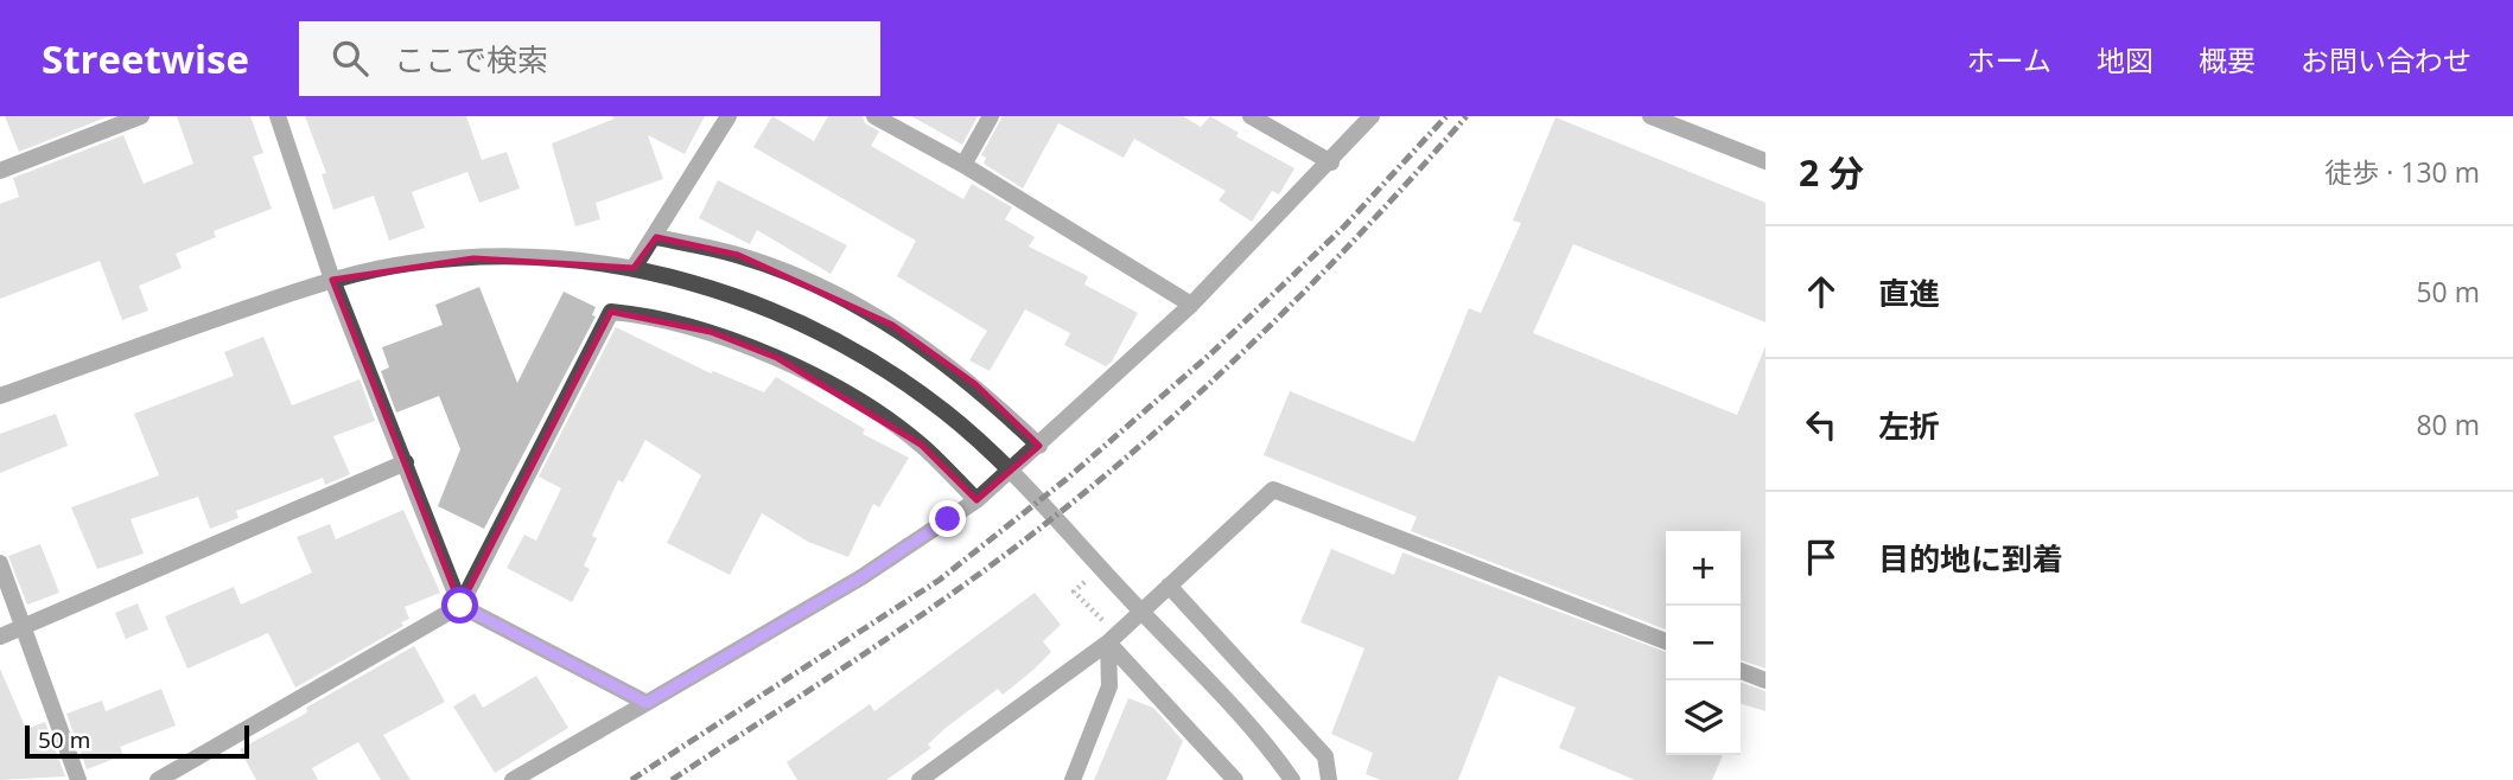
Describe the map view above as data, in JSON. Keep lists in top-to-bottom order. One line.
{"scale_bar":"50 m","page":{"header":"Streetwise","search":"ここで検索","nav":["ホーム","地図","概要","お問い合わせ"],"heading":["2 分","徒歩 · 130 m"],"list":[["直進","50 m"],["左折","80 m"],"目的地に到着"],"map_buttons":["+","−"],"scale":"50 m"}}
